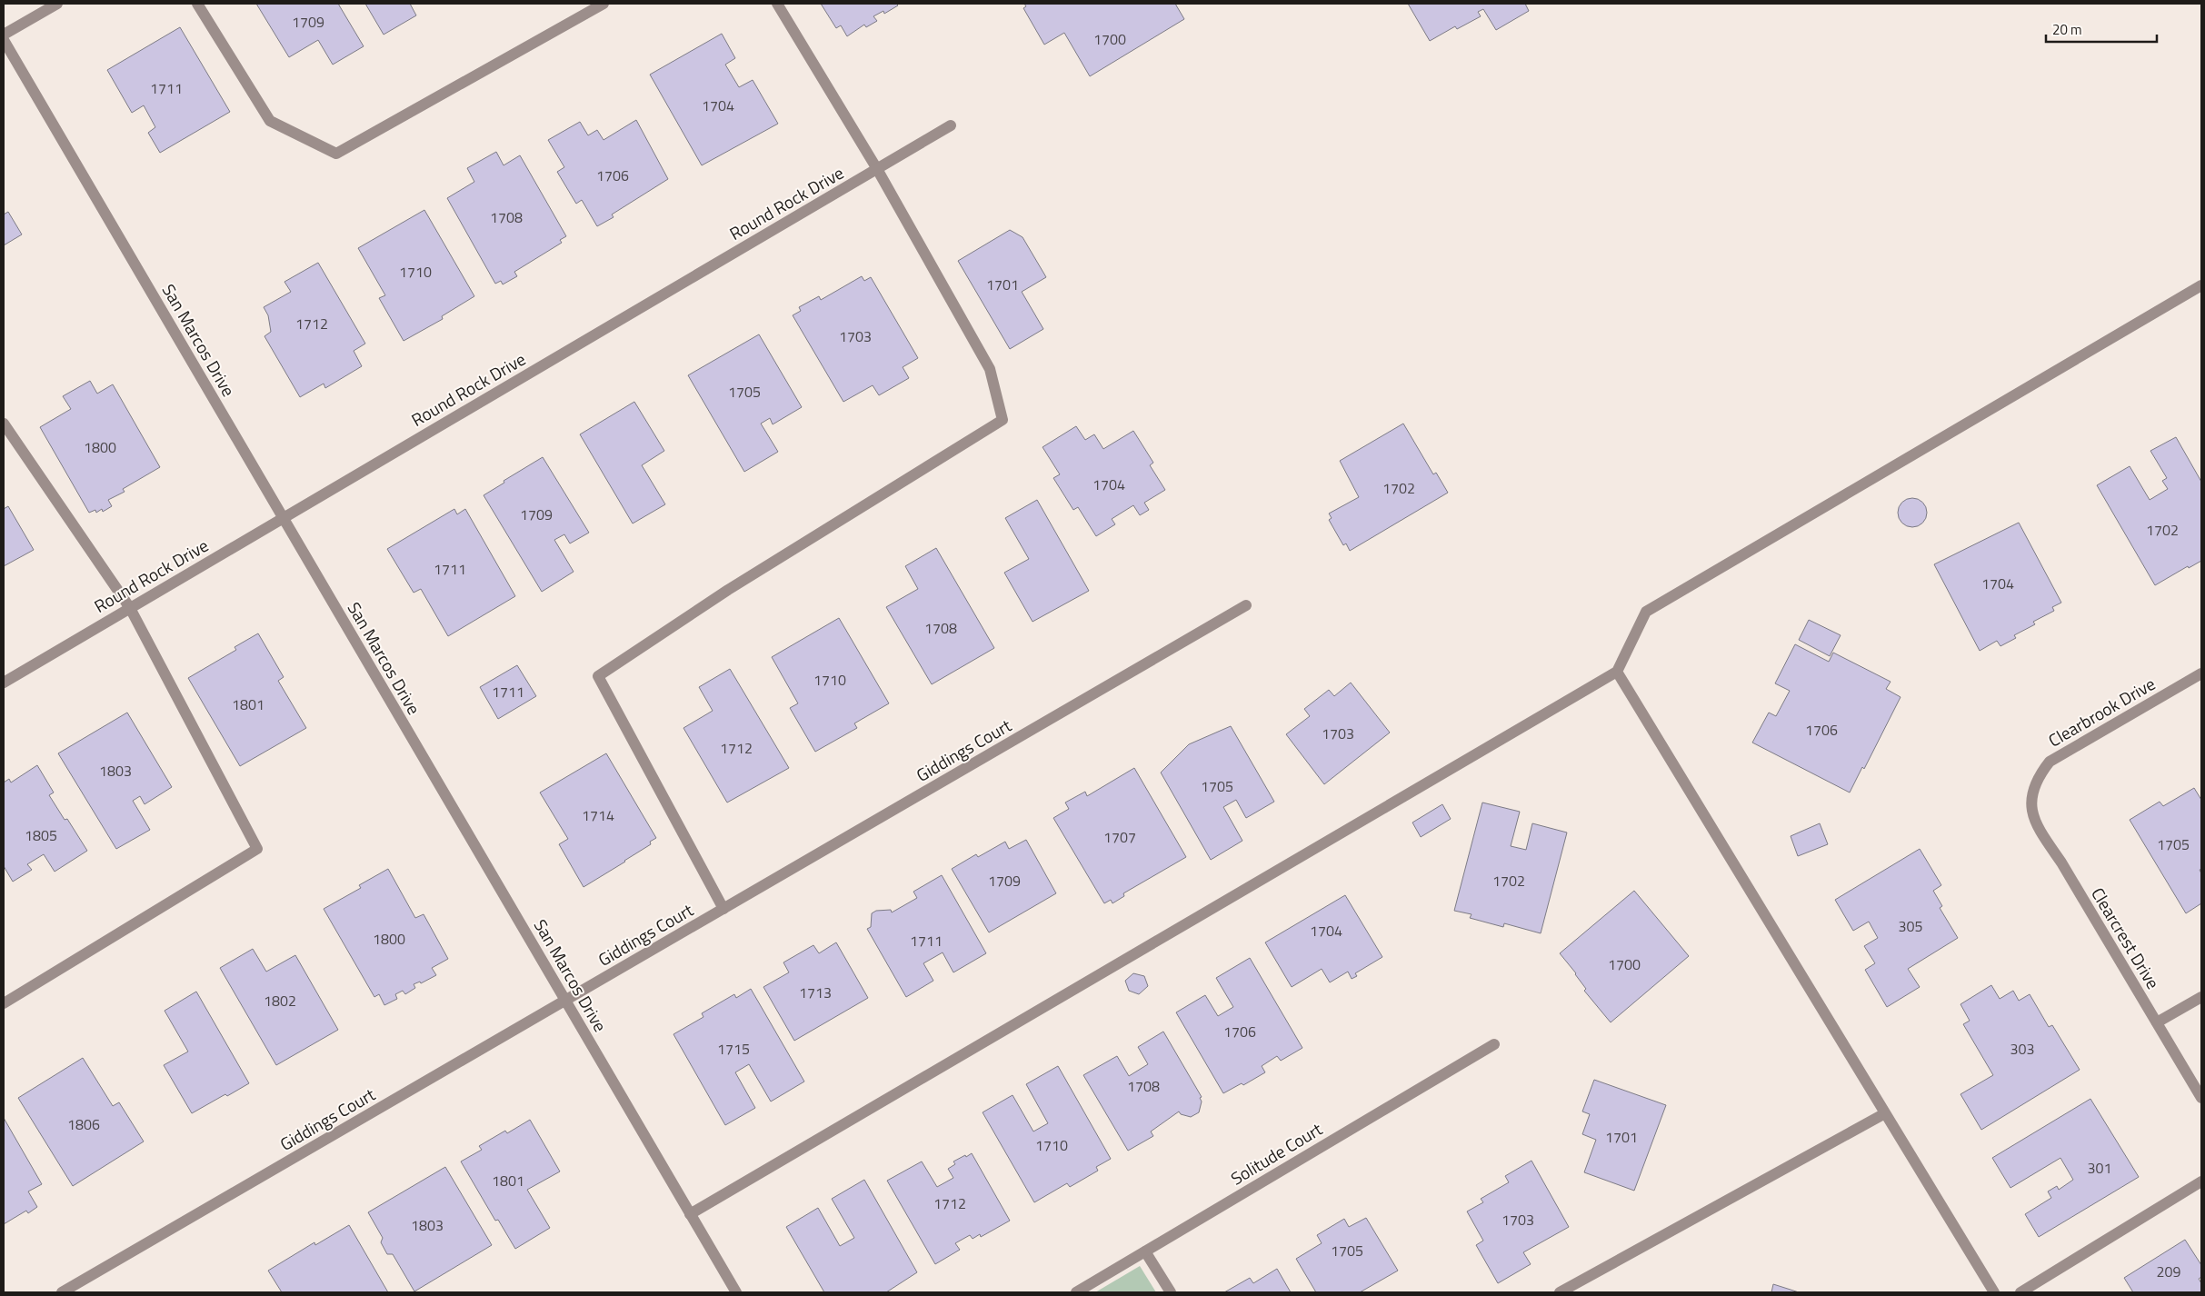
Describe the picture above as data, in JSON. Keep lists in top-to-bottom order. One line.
{"streets":{"street":["Round Rock Drive","San Marcos Drive","Clearbrook Drive","Giddings Court","Clearcrest Drive","Solitude Court"]},"crossings":[["Round Rock Drive","San Marcos Drive"],["San Marcos Drive","Giddings Court"],["Clearbrook Drive","Clearcrest Drive"]],"house_numbers":["1709","1700","1711","1704","1706","1708","1710","1701","1712","1703","1705","1800","1704","1702","1709","1702","1711","1704","1708","1710","1711","1801","1706","1703","1712","1803","1705","1714","1805","1707","1705","1709","1702","305","1704","1800","1711","1700","1713","1802","1706","1715","303","1708","1806","1701","1710","301","1801","1712","1703","1803","1705","209"],"scale_bar":"20 m"}
